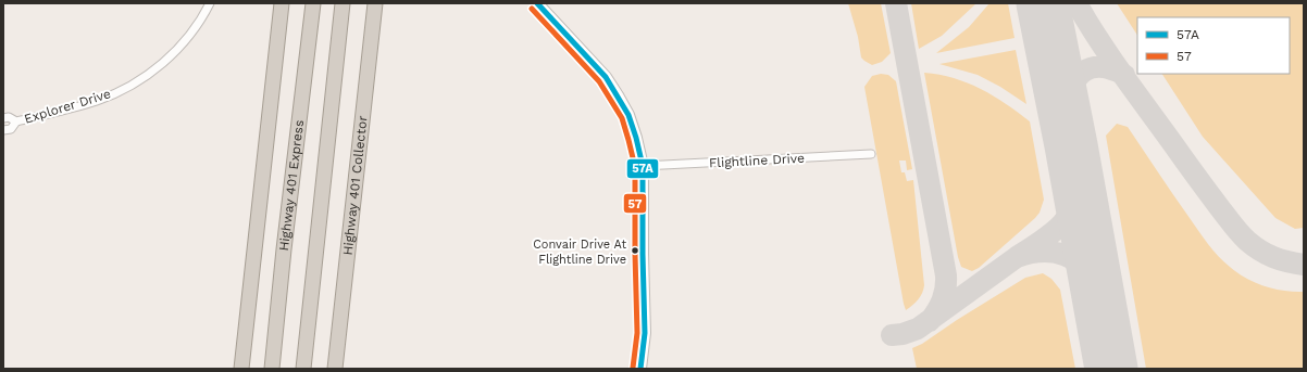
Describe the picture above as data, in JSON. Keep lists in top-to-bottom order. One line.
{"streets":{"highway":["Highway 401 Express","Highway 401 Collector"],"street":["Explorer Drive","Flightline Drive"]},"places":["Convair Drive At Flightline Drive"],"lines":["transit line 57A","transit line 57"],"legend":["57A","57"]}
